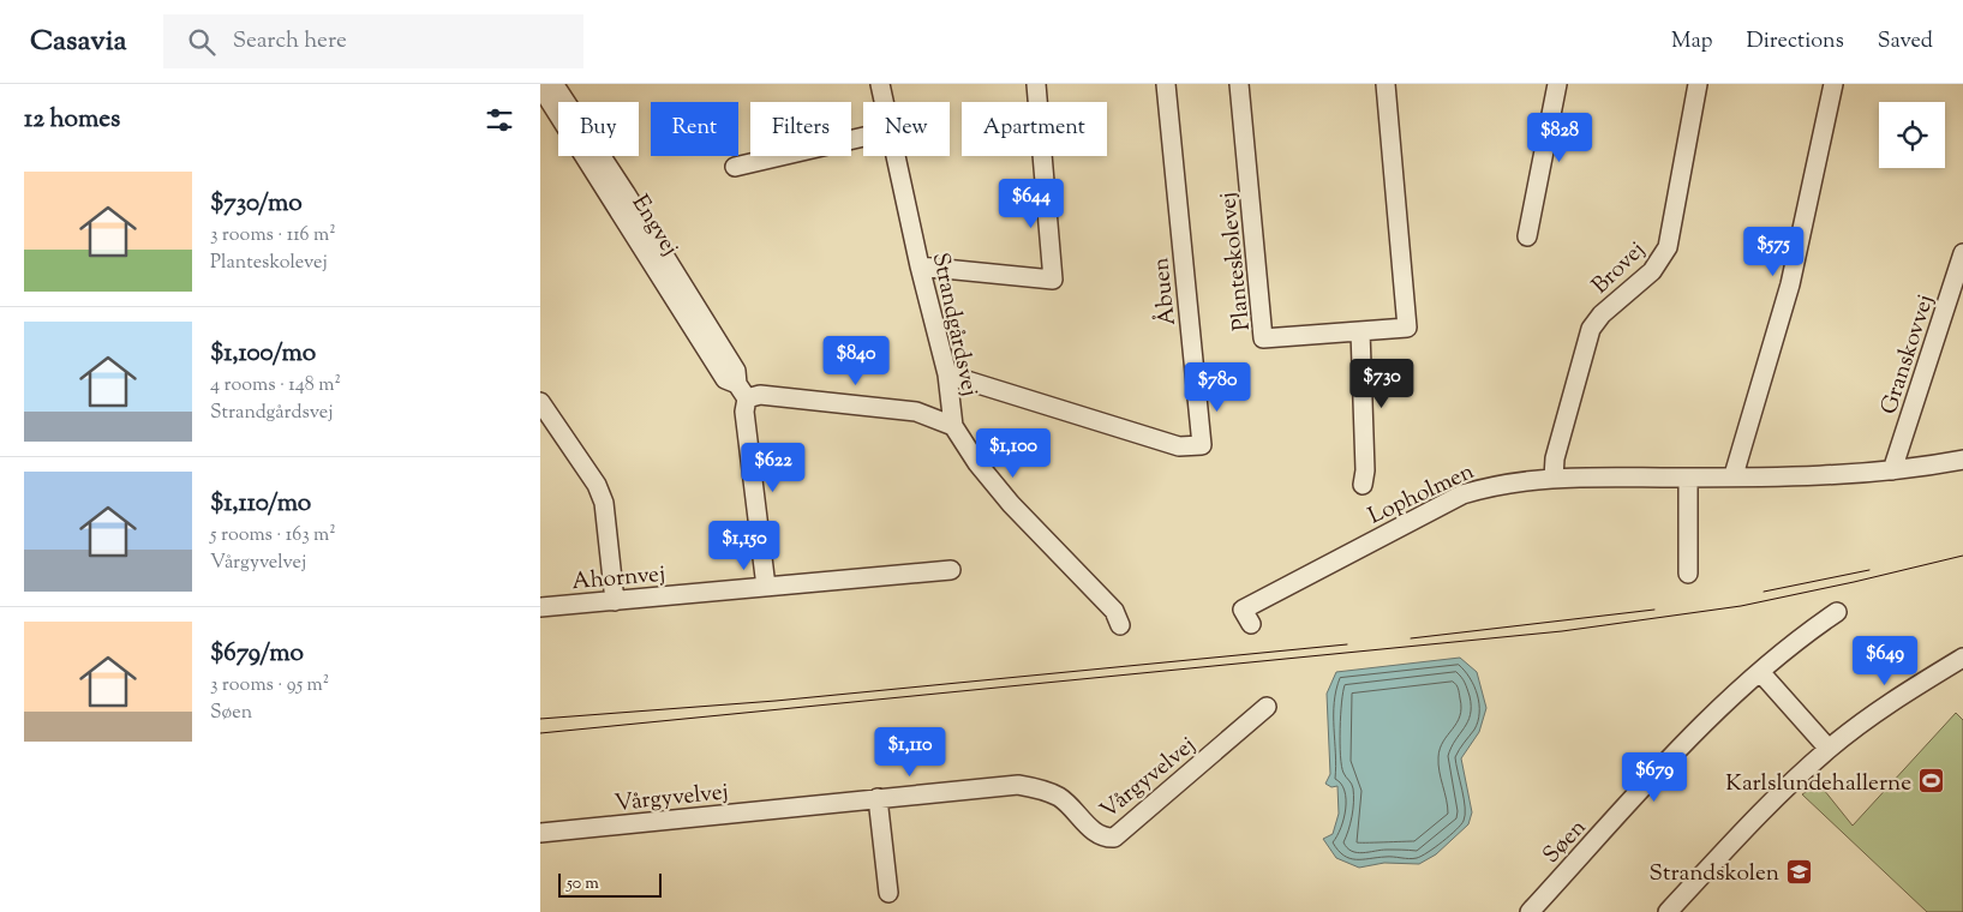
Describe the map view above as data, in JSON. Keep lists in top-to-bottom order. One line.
{"streets":{"street":["Engvej","Planteskolevej","Brovej","Åbuen","Strandgårdsvej","Granskovvej","Lopholmen","Ahornvej","Vårgyvelvej","Søen"]},"crossings":[["Brovej","Lopholmen"],["Åbuen","Strandgårdsvej"],["Granskovvej","Lopholmen"]],"places":{"sports":["Karlslundehallerne"],"school or university":["Strandskolen"]},"scale_bar":"50 m","page":{"header":"Casavia","search":"Search here","nav":["Map","Directions","Saved"],"heading":"12 homes","chip":["Buy","Rent","Filters","New","Apartment"],"price":["$828","$644","$575","$840","$730","$780","$1,100","$622","$1,150","$649","$1,110","$679"],"list":[{"name":"$730/mo","note":"3 rooms · 116 m² · Planteskolevej"},{"name":"$1,100/mo","note":"4 rooms · 148 m² · Strandgårdsvej"},{"name":"$1,110/mo","note":"5 rooms · 163 m² · Vårgyvelvej"},{"name":"$679/mo","note":"3 rooms · 95 m² · Søen"}],"scale":"50 m"}}
